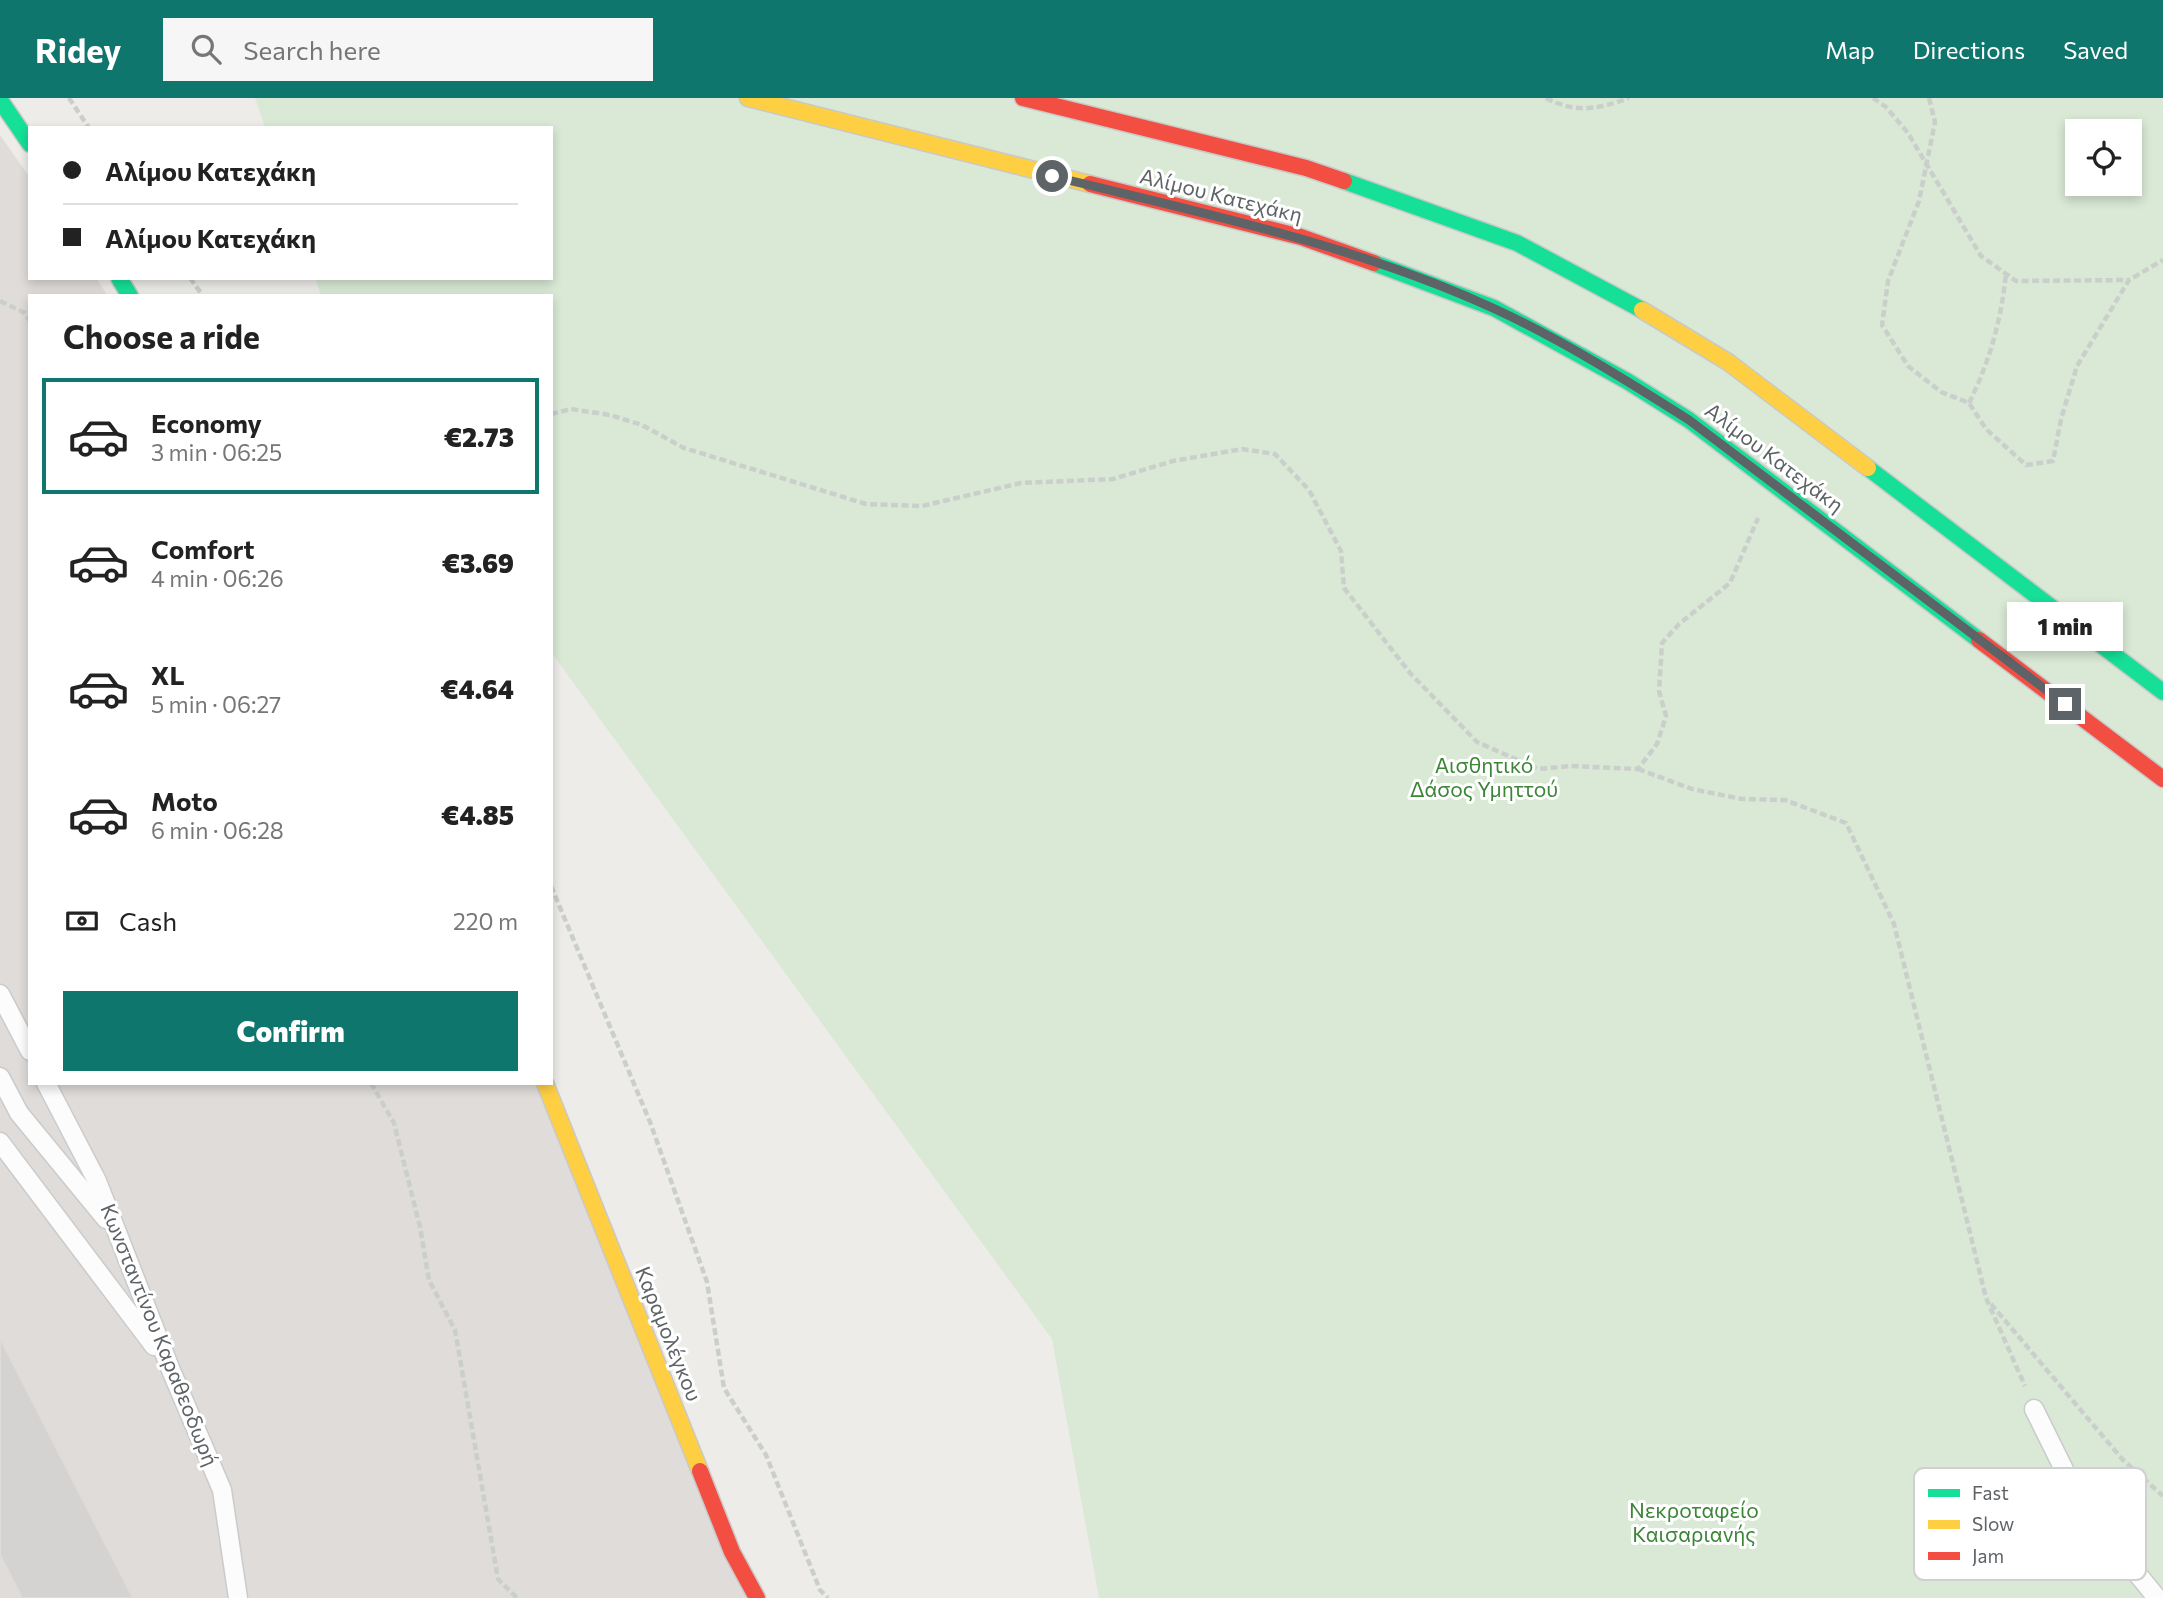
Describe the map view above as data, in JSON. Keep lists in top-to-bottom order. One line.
{"streets":{"main road":["Αλίμου Κατεχάκη","Καραμολέγκου"],"lane":["Κωνσταντίνου Καραθεοδωρή"]},"parks":["Αισθητικό Δάσος Υμηττού","Νεκροταφείο Καισαριανής"],"legend":["Fast","Slow","Jam"],"page":{"header":"Ridey","search":"Search here","nav":["Map","Directions","Saved"],"banner":["Αλίμου Κατεχάκη","Αλίμου Κατεχάκη"],"heading":"Choose a ride","list":[{"name":"Economy","note":"3 min · 06:25","value":"€2.73"},{"name":"Comfort","note":"4 min · 06:26","value":"€3.69"},{"name":"XL","note":"5 min · 06:27","value":"€4.64"},{"name":"Moto","note":"6 min · 06:28","value":"€4.85"}],"bubble":"1 min","pay":["Cash","220 m"],"buttons":"Confirm"}}
